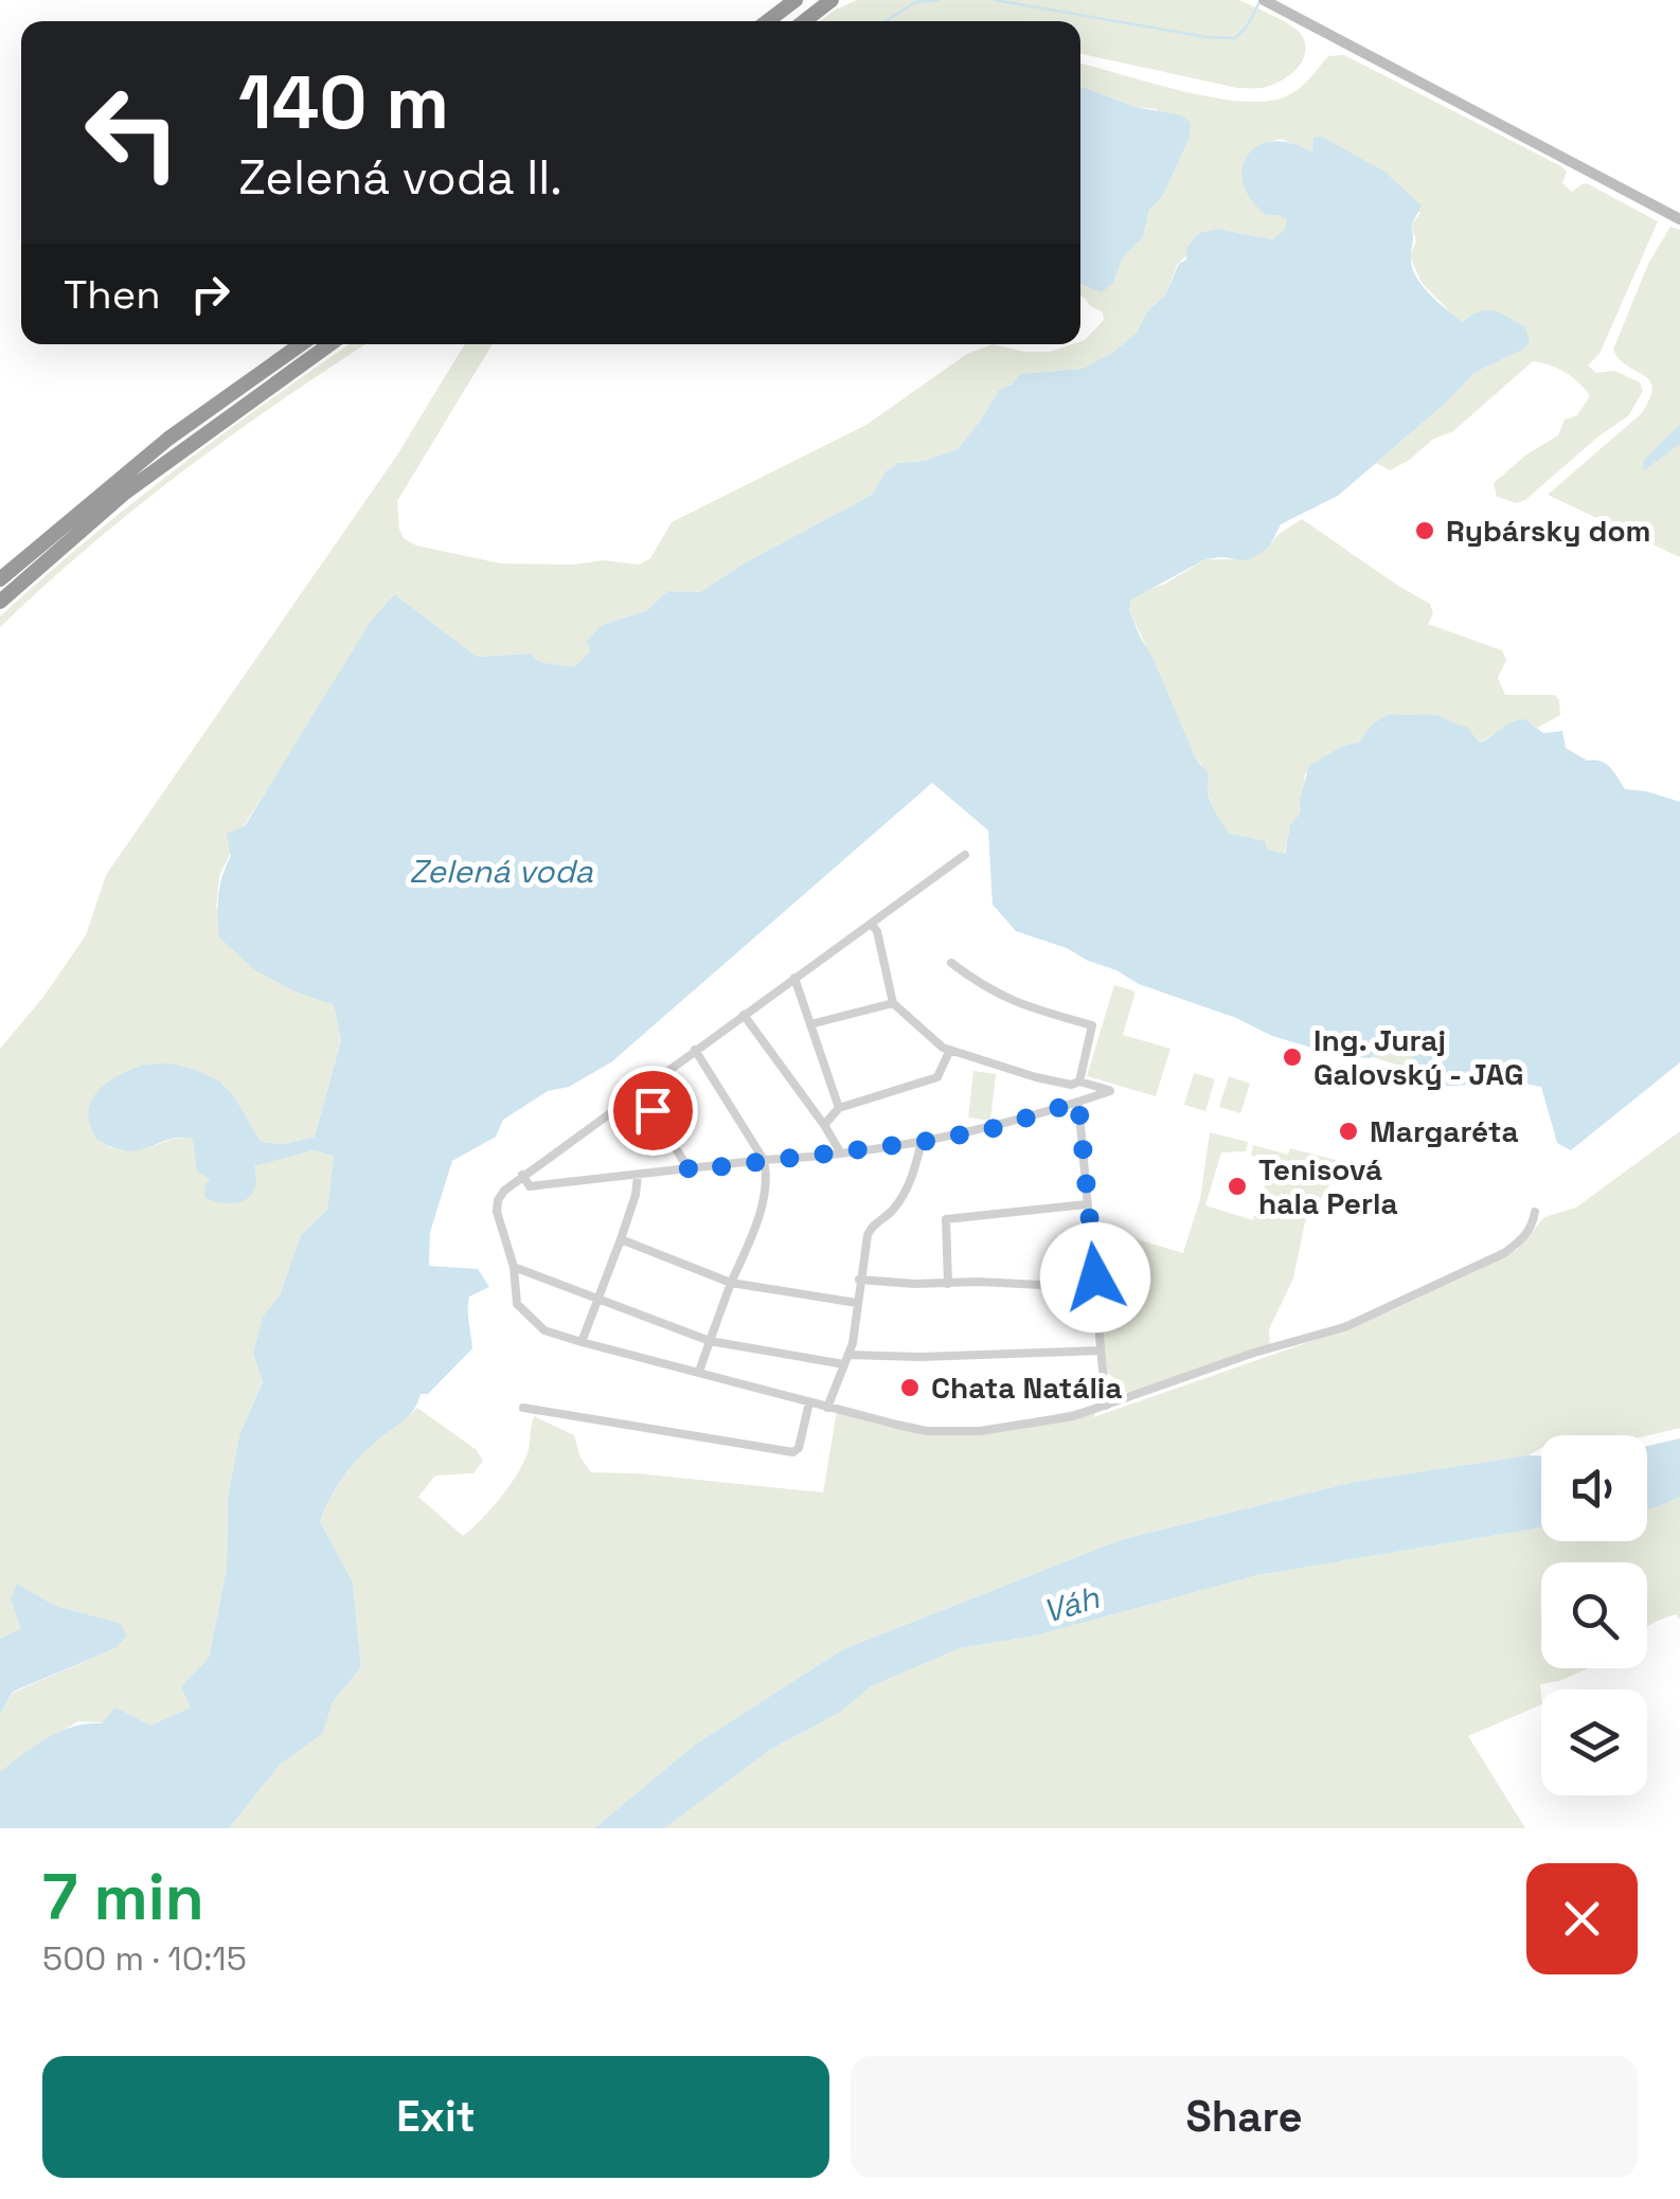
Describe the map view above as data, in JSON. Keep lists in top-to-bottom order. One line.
{"water":["Zelená voda","Váh"],"places":["Rybársky dom","Ing. Juraj Galovský - JAG","Margaréta","Tenisová hala Perla","Chata Natália"],"page":{"turn":["140 m","Zelená voda II."],"then":"Then","heading":["7 min","500 m · 10:15"],"buttons":["Exit","Share"]}}
